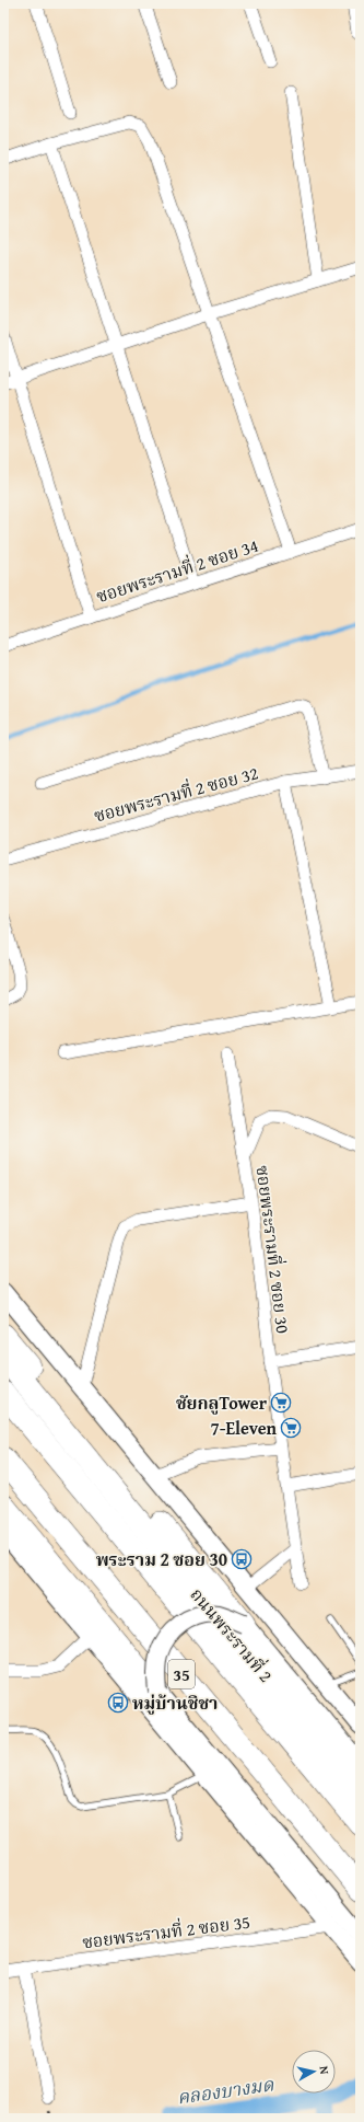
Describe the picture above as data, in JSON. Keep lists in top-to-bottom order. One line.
{"streets":{"highway":["ถนนพระรามที่ 2","35"],"street":["ซอยพระรามที่ 2 ซอย 34","ซอยพระรามที่ 2 ซอย 32","ซอยพระรามที่ 2 ซอย 30","ซอยพระรามที่ 2 ซอย 35"]},"water":["คลองบางมด"],"places":{"supermarket":["ชัยกลูTower","7-Eleven"],"bus stop":["พระราม 2 ซอย 30","หมู่บ้านชิชา"]},"north":"right"}
